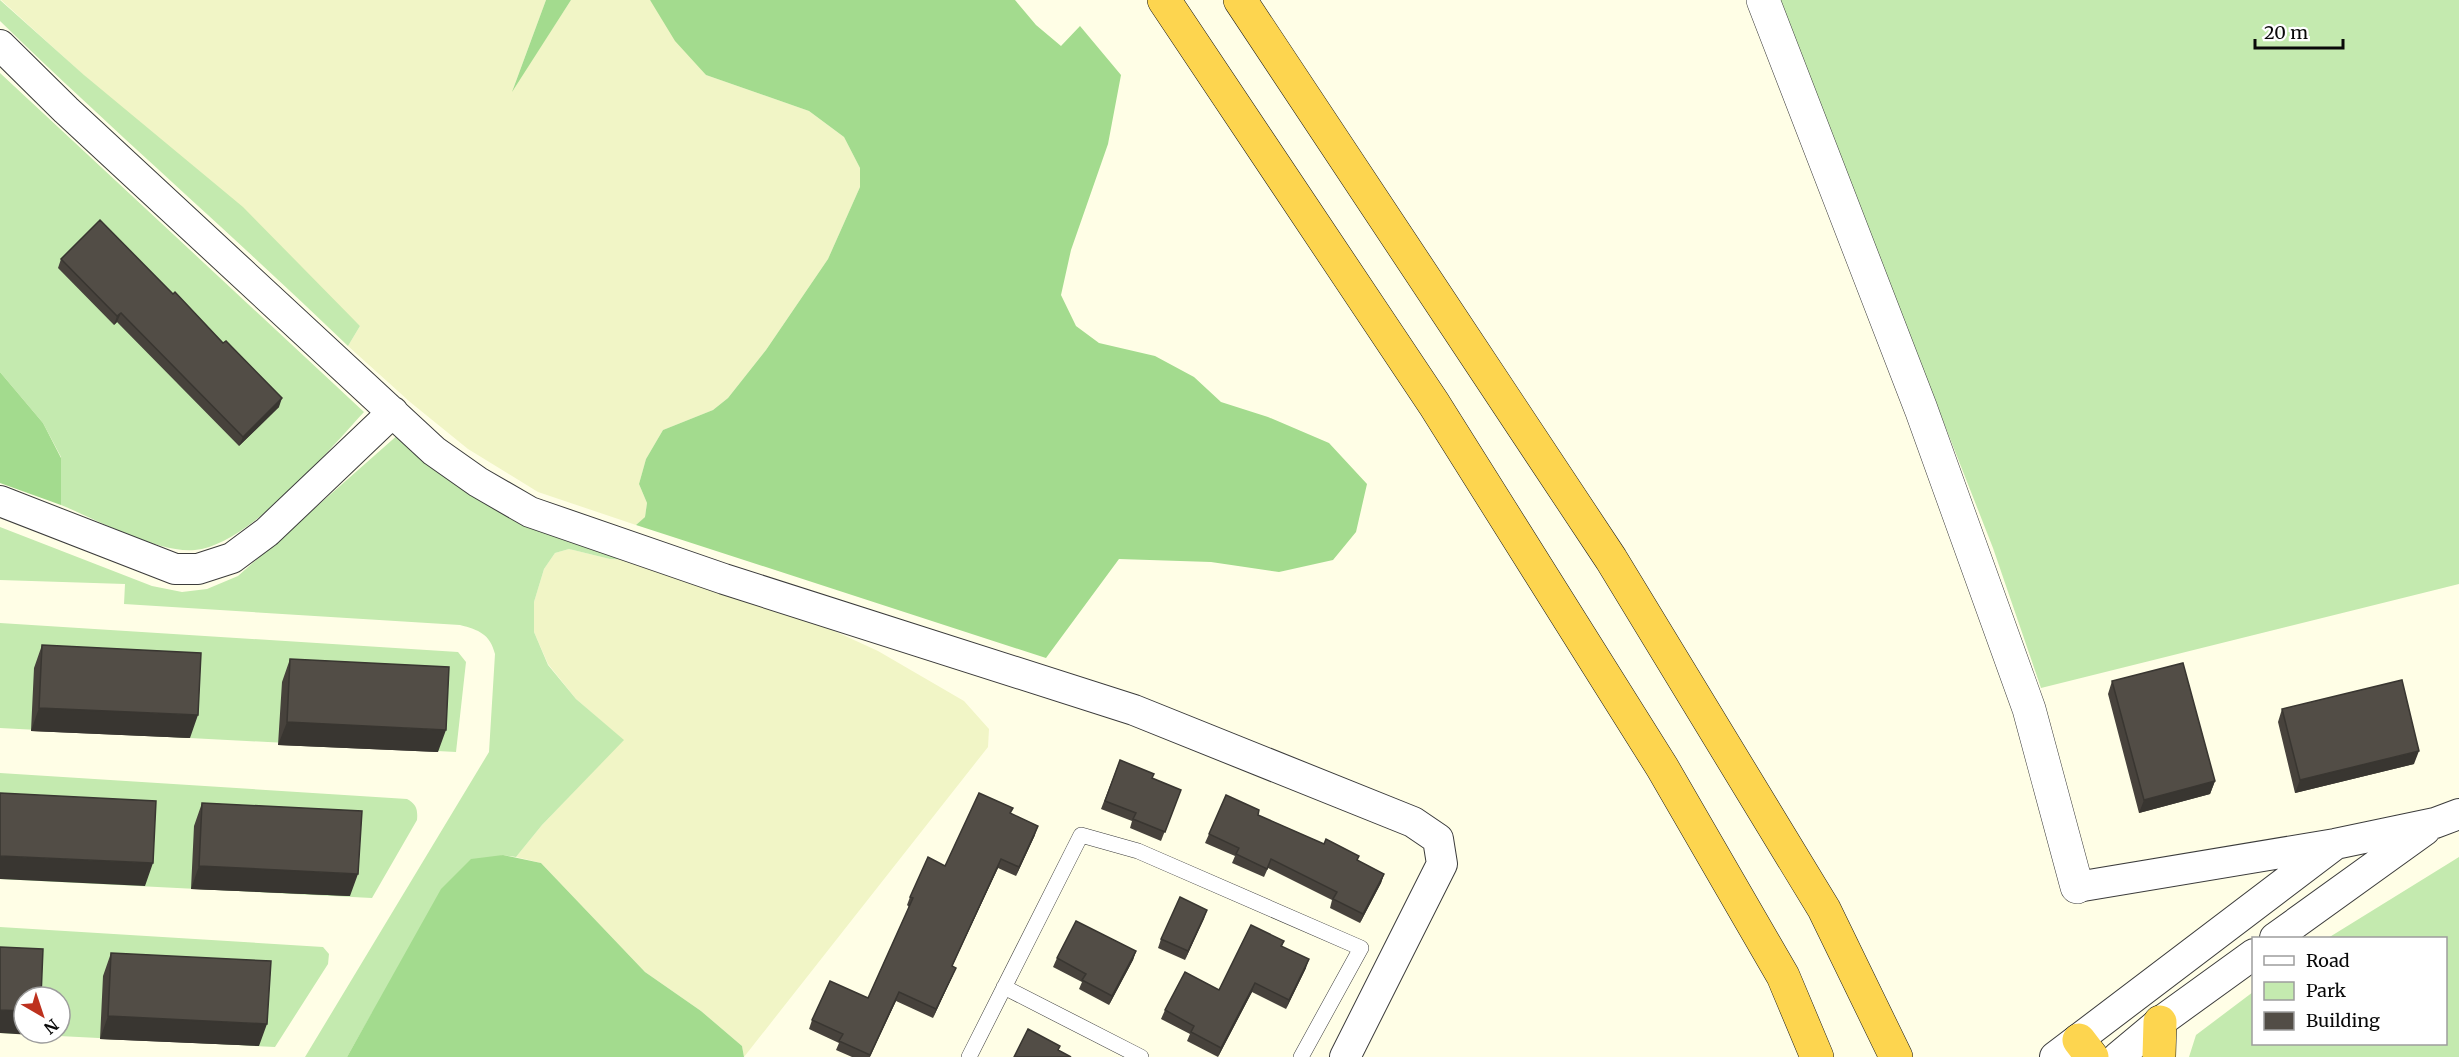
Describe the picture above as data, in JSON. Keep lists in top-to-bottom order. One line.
{"legend":["Road","Park","Building"],"scale_bar":"20 m","north":"bottom right"}
